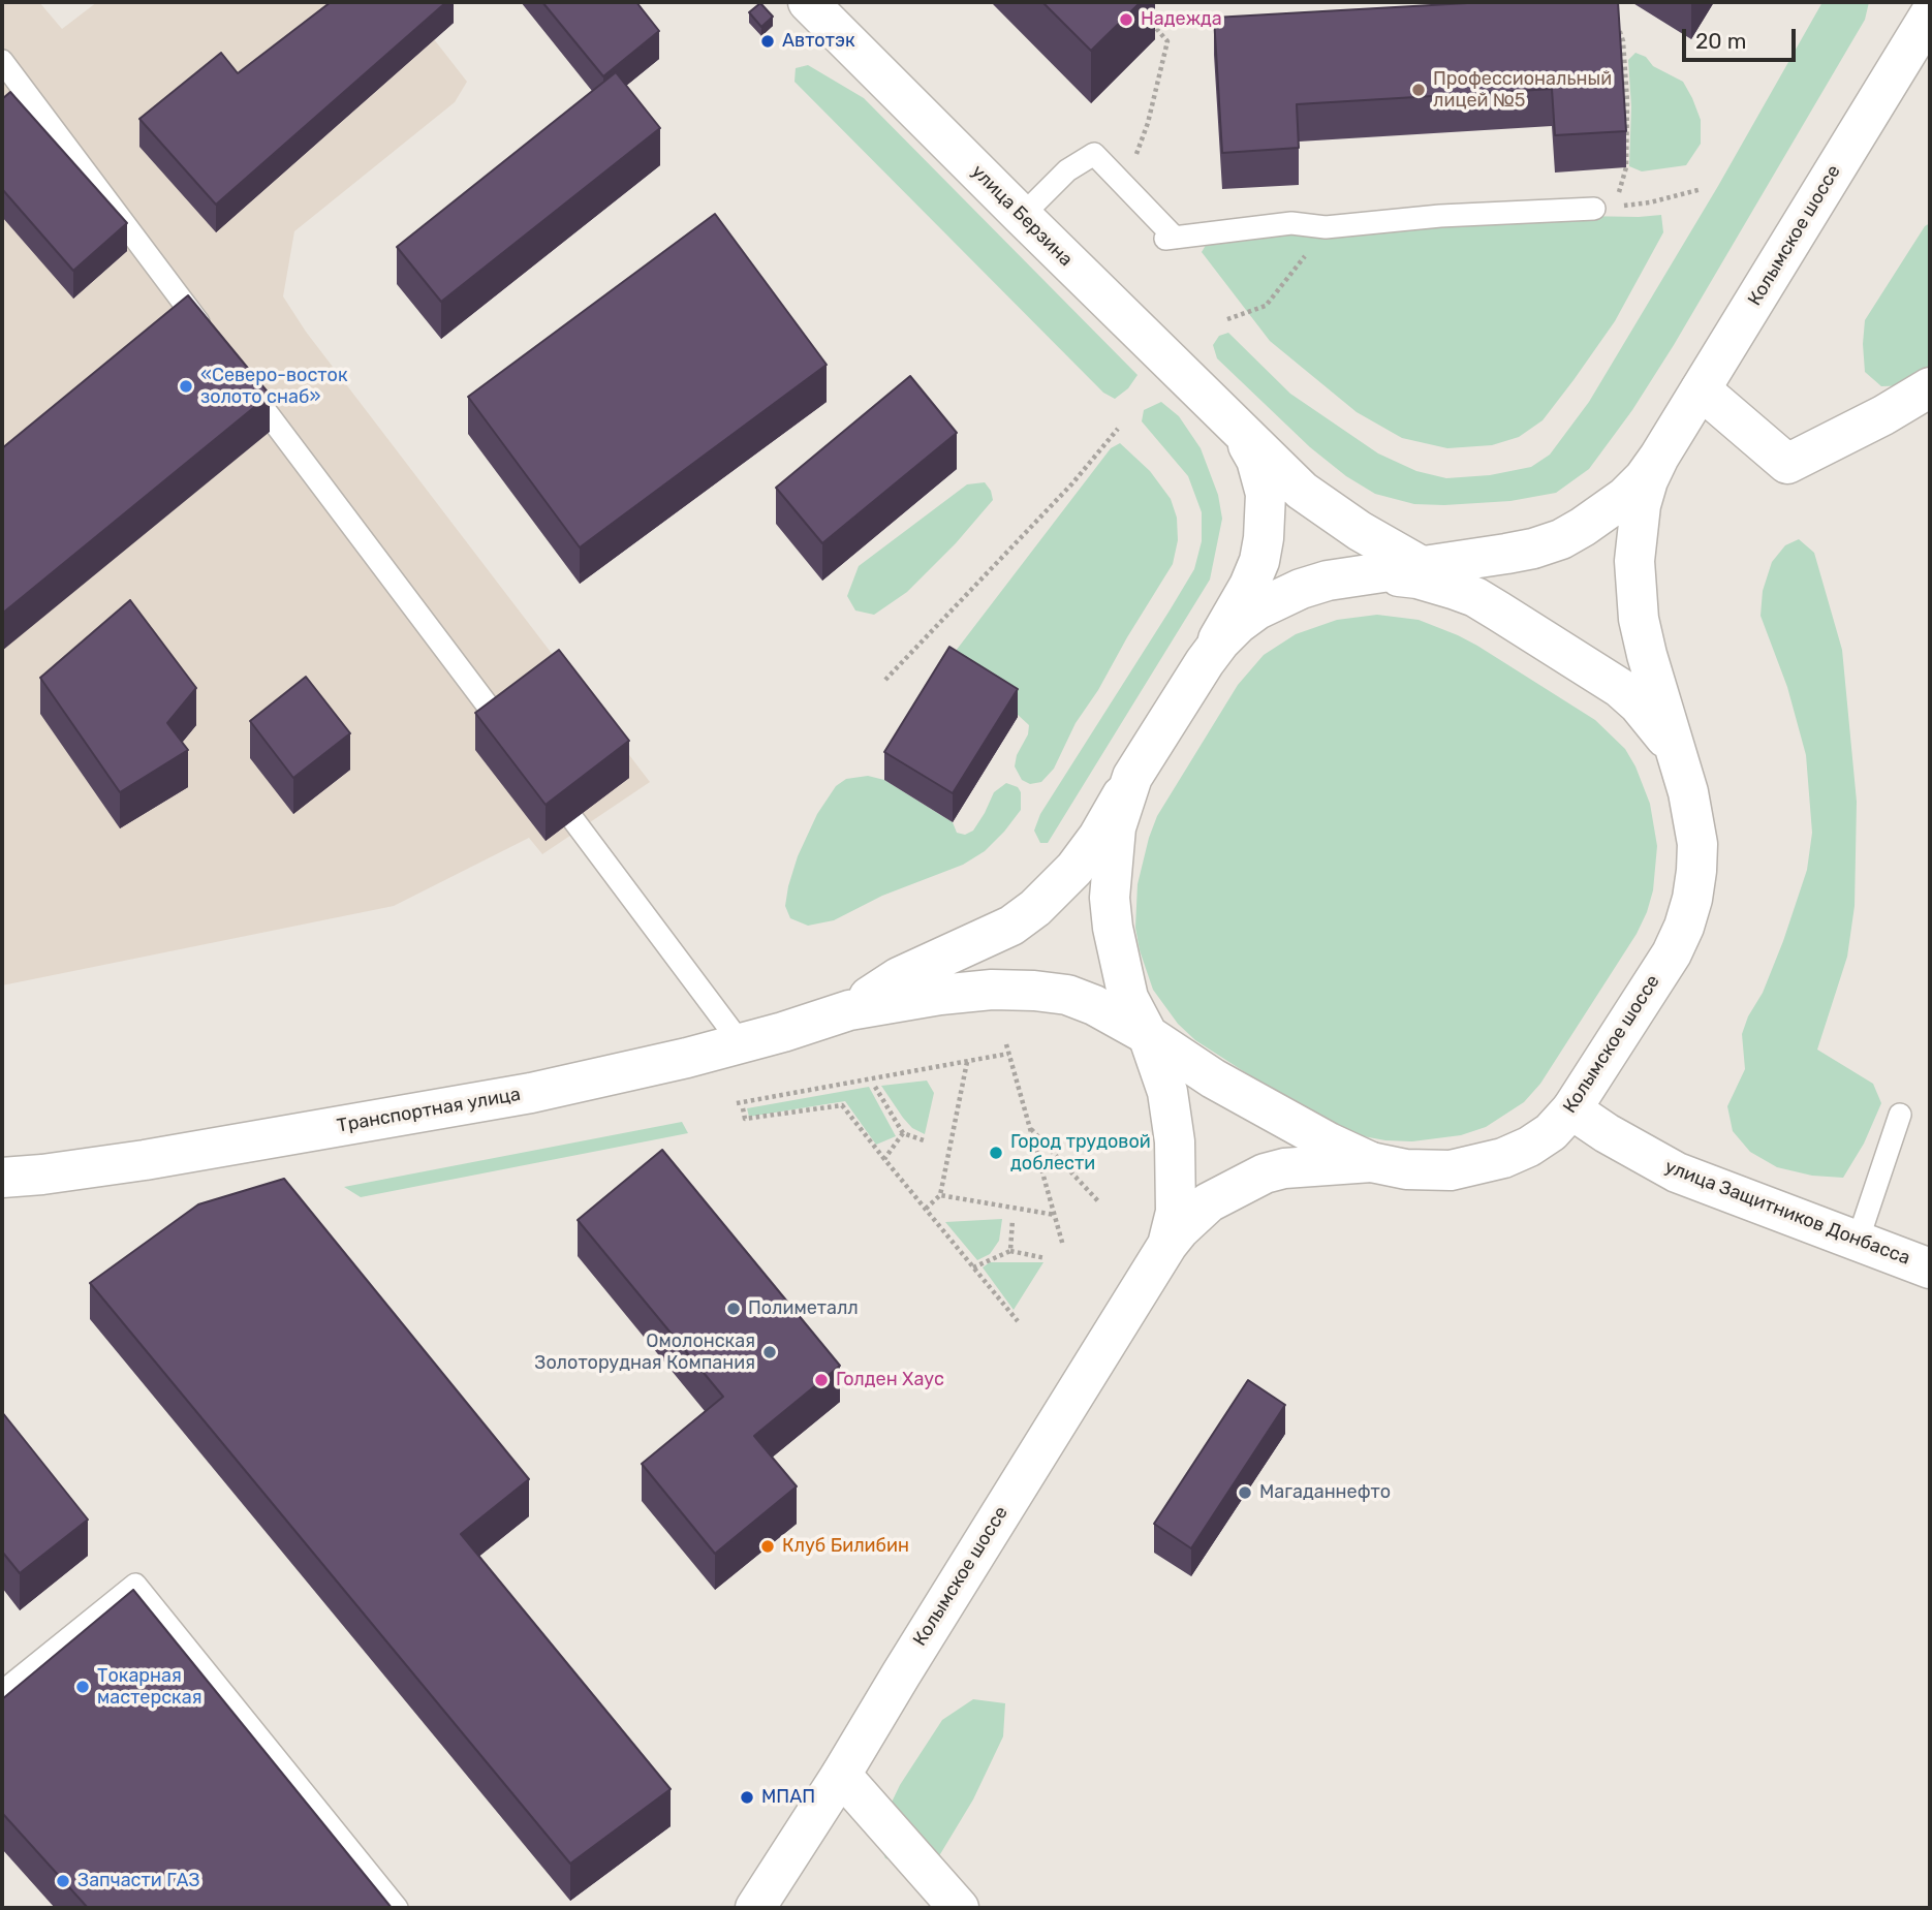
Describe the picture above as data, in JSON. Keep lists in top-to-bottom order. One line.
{"streets":{"main road":["улица Берзина","Колымское шоссе","Транспортная улица","улица Защитников Донбасса"]},"crossings":[["улица Берзина","Колымское шоссе"],["Колымское шоссе","Транспортная улица"],["Колымское шоссе","улица Защитников Донбасса"]],"places":["Надежда","Автотэк","Профессиональный лицей №5","«Северо-восток золото снаб»","Город трудовой доблести","Полиметалл","Омолонская Золоторудная Компания","Голден Хаус","Магаданнефто","Клуб Билибин","Токарная мастерская","МПАП","Запчасти ГАЗ"],"scale_bar":"20 m"}
